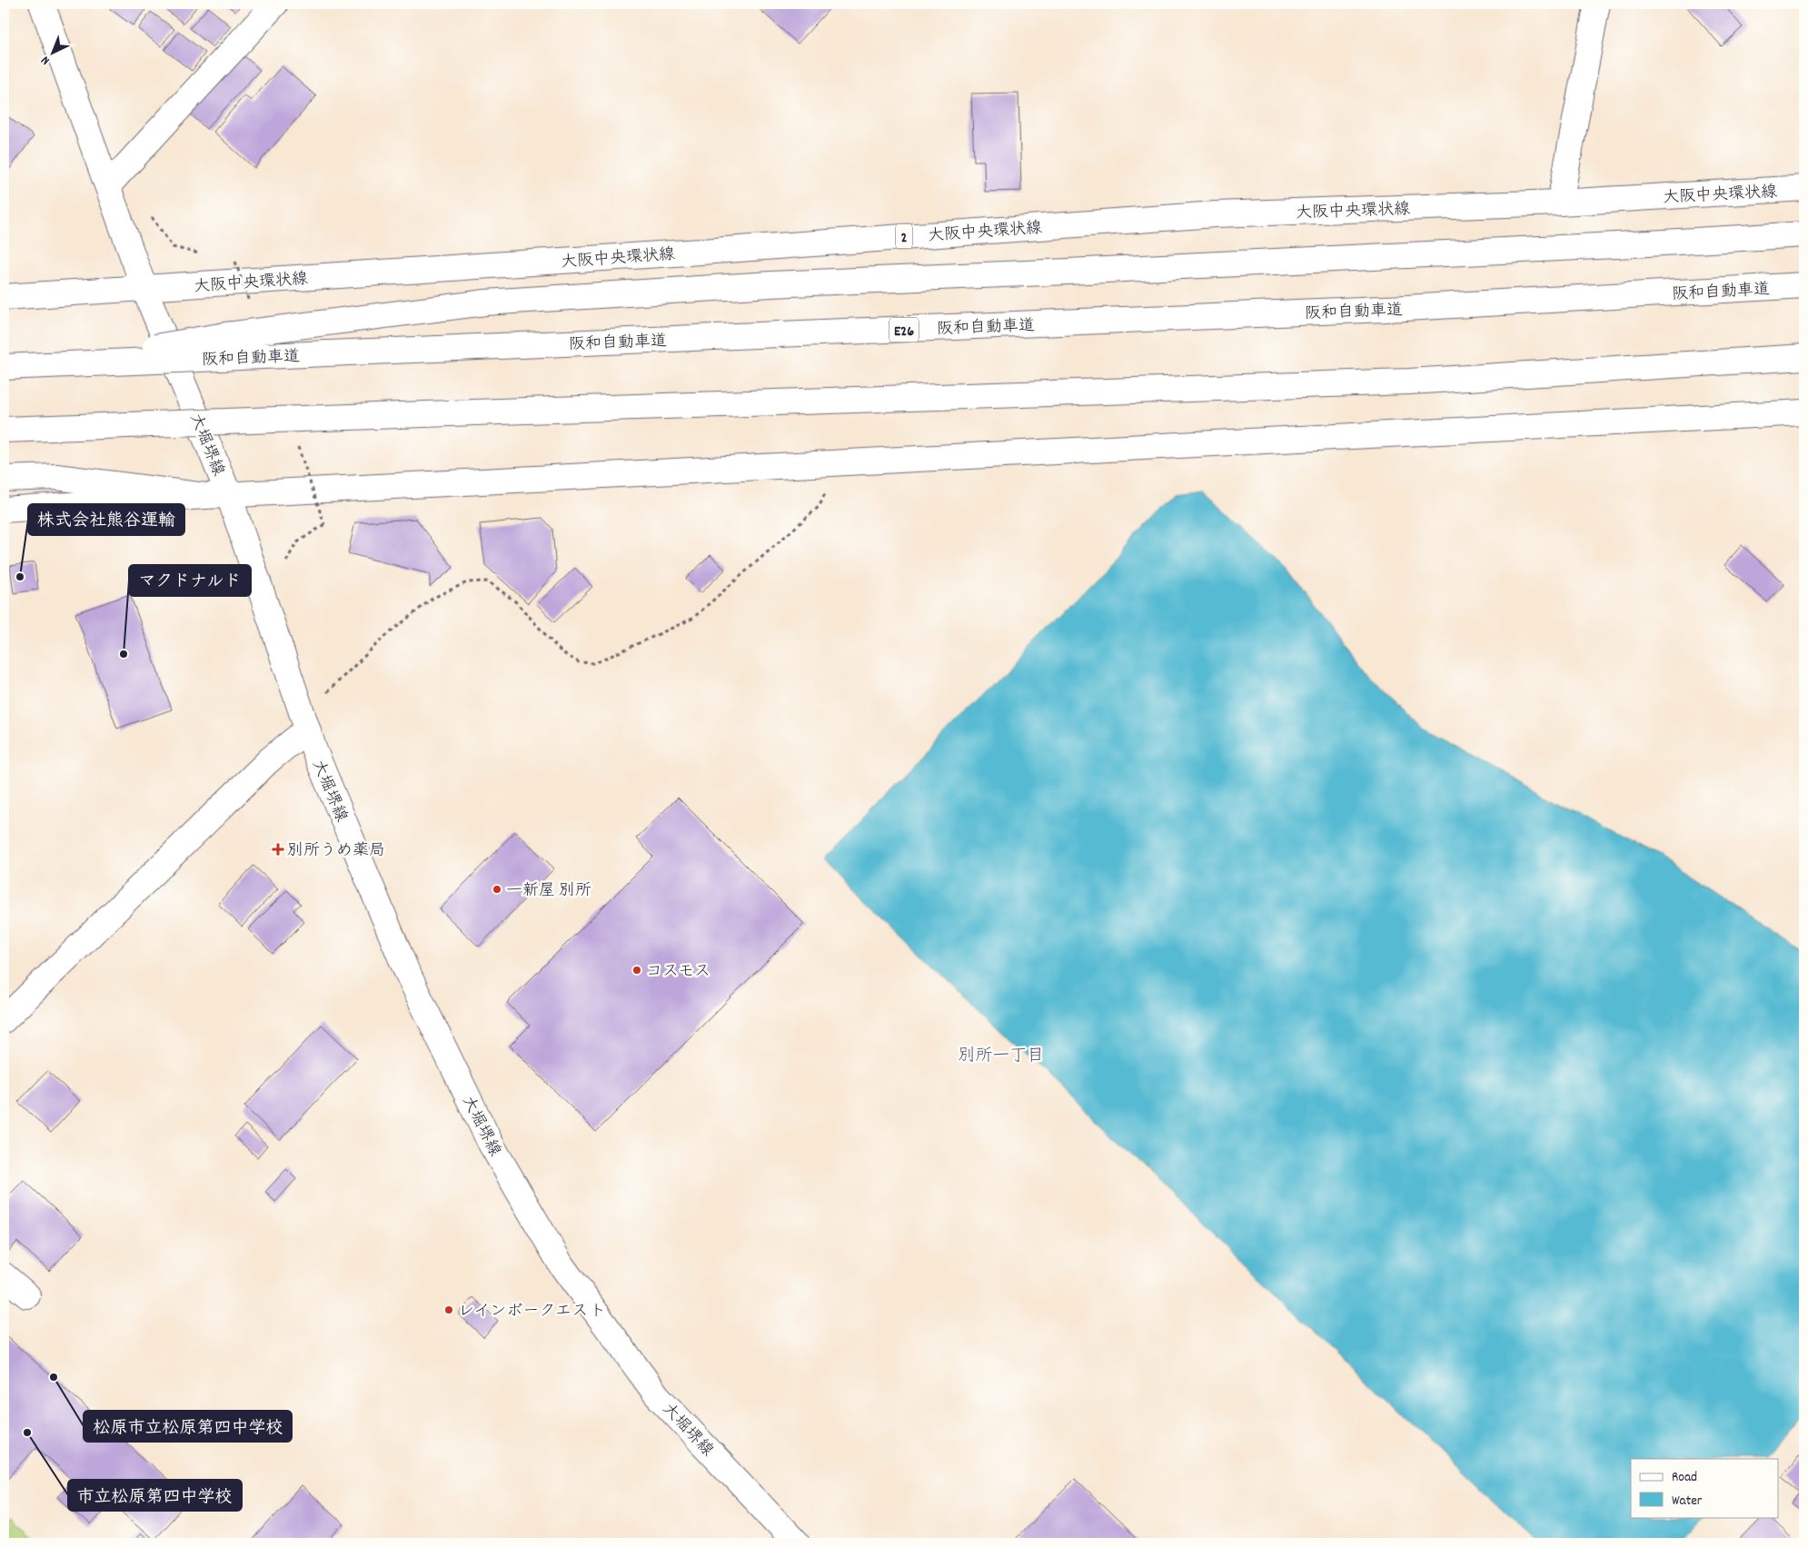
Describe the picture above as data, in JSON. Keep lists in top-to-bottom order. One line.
{"streets":{"main road":["大阪中央環状線","2","阪和自動車道","E26","大堀堺線"]},"crossings":[["大阪中央環状線","大堀堺線"]],"districts":["別所一丁目"],"places":{"other":["株式会社熊谷運輸","マクドナルド","一新屋 別所","コスモス","レインボークエスト","松原市立松原第四中学校","市立松原第四中学校"],"health":["別所うめ薬局"]},"legend":["Road","Water"],"north":"bottom left"}
